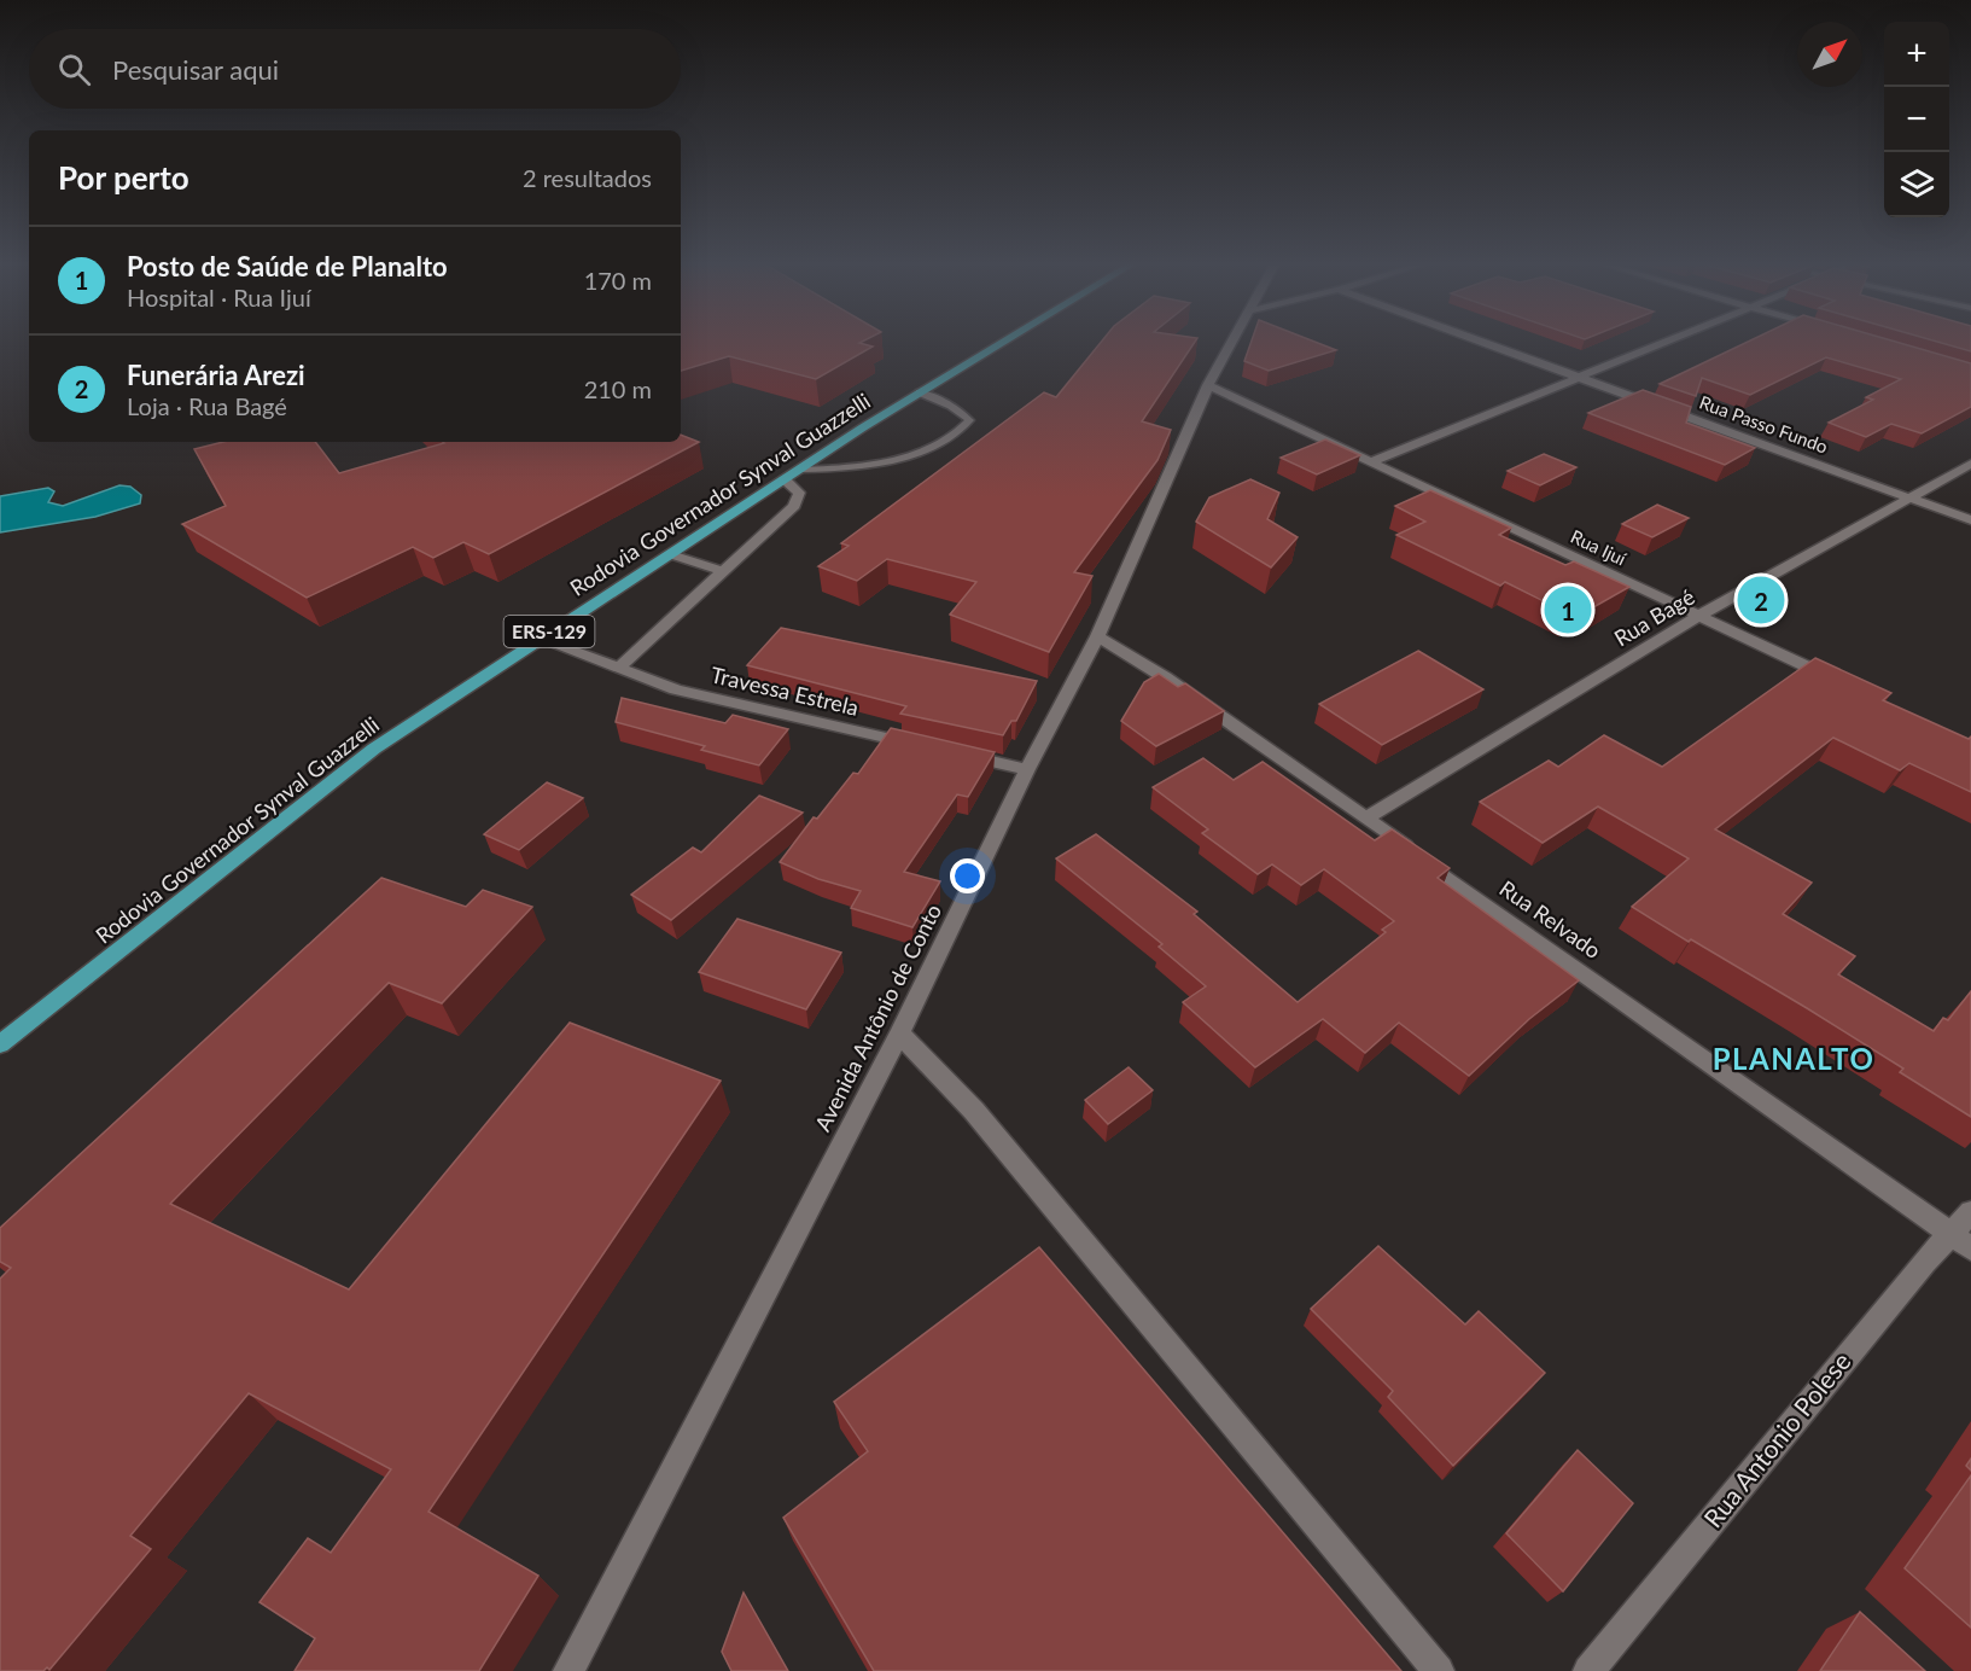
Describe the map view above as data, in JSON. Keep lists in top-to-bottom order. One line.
{"streets":{"main road":["Rodovia Governador Synval Guazzelli","ERS-129"],"street":["Rua Passo Fundo","Rua Ijuí","Rua Bagé","Travessa Estrela","Rua Relvado","Avenida Antônio de Conto","Rua Antonio Polese"]},"crossings":[["Rua Passo Fundo","Rua Bagé"],["Rodovia Governador Synval Guazzelli","Travessa Estrela"],["Rua Ijuí","Rua Bagé"],["Rua Ijuí","Avenida Antônio de Conto"],["Rua Bagé","Rua Relvado"],["Rua Relvado","Avenida Antônio de Conto"],["Rua Relvado","Rua Antonio Polese"]],"districts":["PLANALTO"],"north":"top right","page":{"map_buttons":["+","−"],"search":"Pesquisar aqui","heading":["Por perto","2 resultados"],"list":[{"mark":"1","name":"Posto de Saúde de Planalto","note":"Hospital · Rua Ijuí","value":"170 m"},{"mark":"2","name":"Funerária Arezi","note":"Loja · Rua Bagé","value":"210 m"}],"pins":["2","1"]}}
